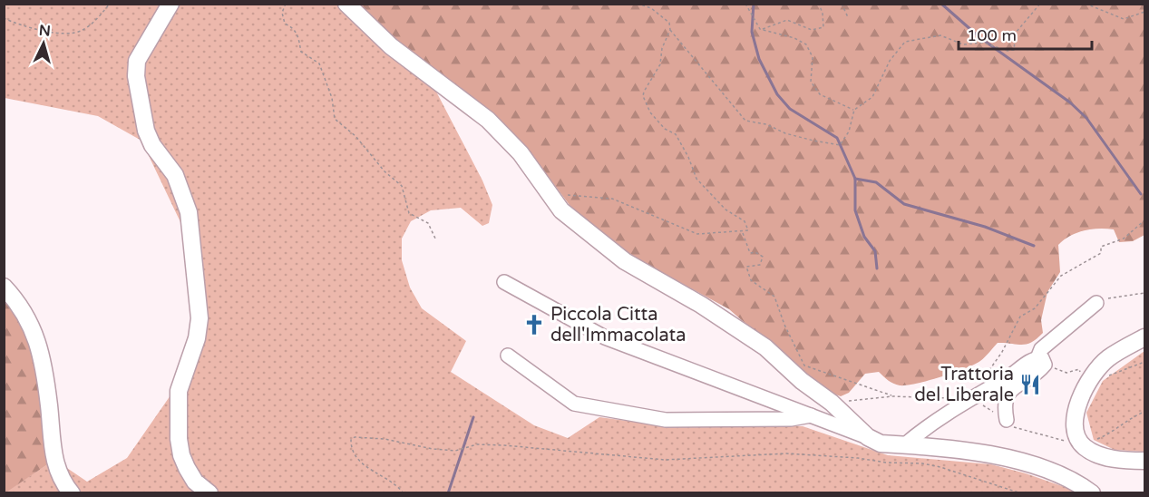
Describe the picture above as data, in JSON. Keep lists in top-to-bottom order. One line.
{"places":{"church":["Piccola Citta dell'Immacolata"],"restaurant":["Trattoria del Liberale"]},"scale_bar":"100 m","north":"top"}
